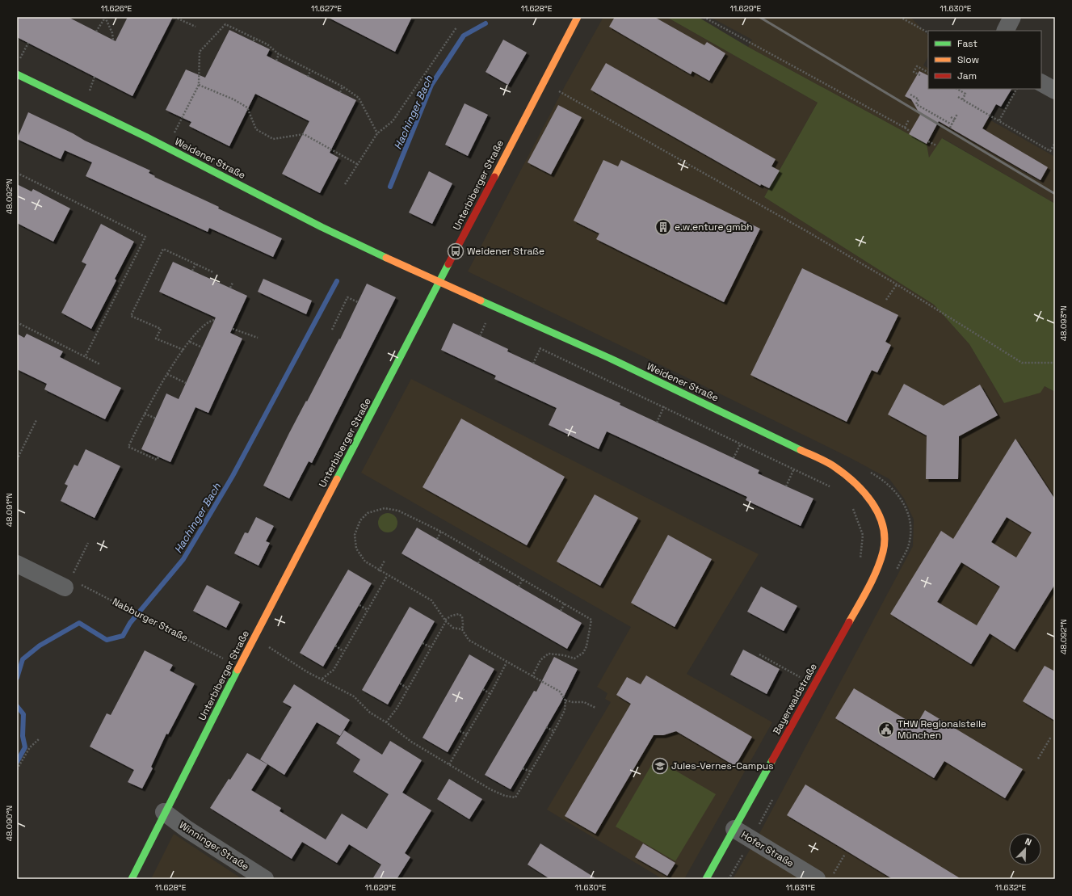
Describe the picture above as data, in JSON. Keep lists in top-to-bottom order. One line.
{"streets":{"street":["Weidener Straße","Unterbiberger Straße","Bayerwaldstraße","Winninger Straße","Hofer Straße"],"path":["Nabburger Straße"]},"crossings":[["Weidener Straße","Unterbiberger Straße"],["Weidener Straße","Bayerwaldstraße"],["Unterbiberger Straße","Winninger Straße"],["Bayerwaldstraße","Hofer Straße"]],"water":["Hachinger Bach"],"places":{"building":["e.w.enture gmbh"],"bus stop":["Weidener Straße"],"public building":["THW Regionalstelle München"],"school or university":["Jules-Vernes-Campus"]},"legend":["Fast","Slow","Jam"],"north":"top right","coordinates":["11.626°E","11.627°E","11.628°E","11.629°E","11.630°E","48.092°N","48.093°N","48.091°N","48.090°N","11.631°E","11.632°E"]}
